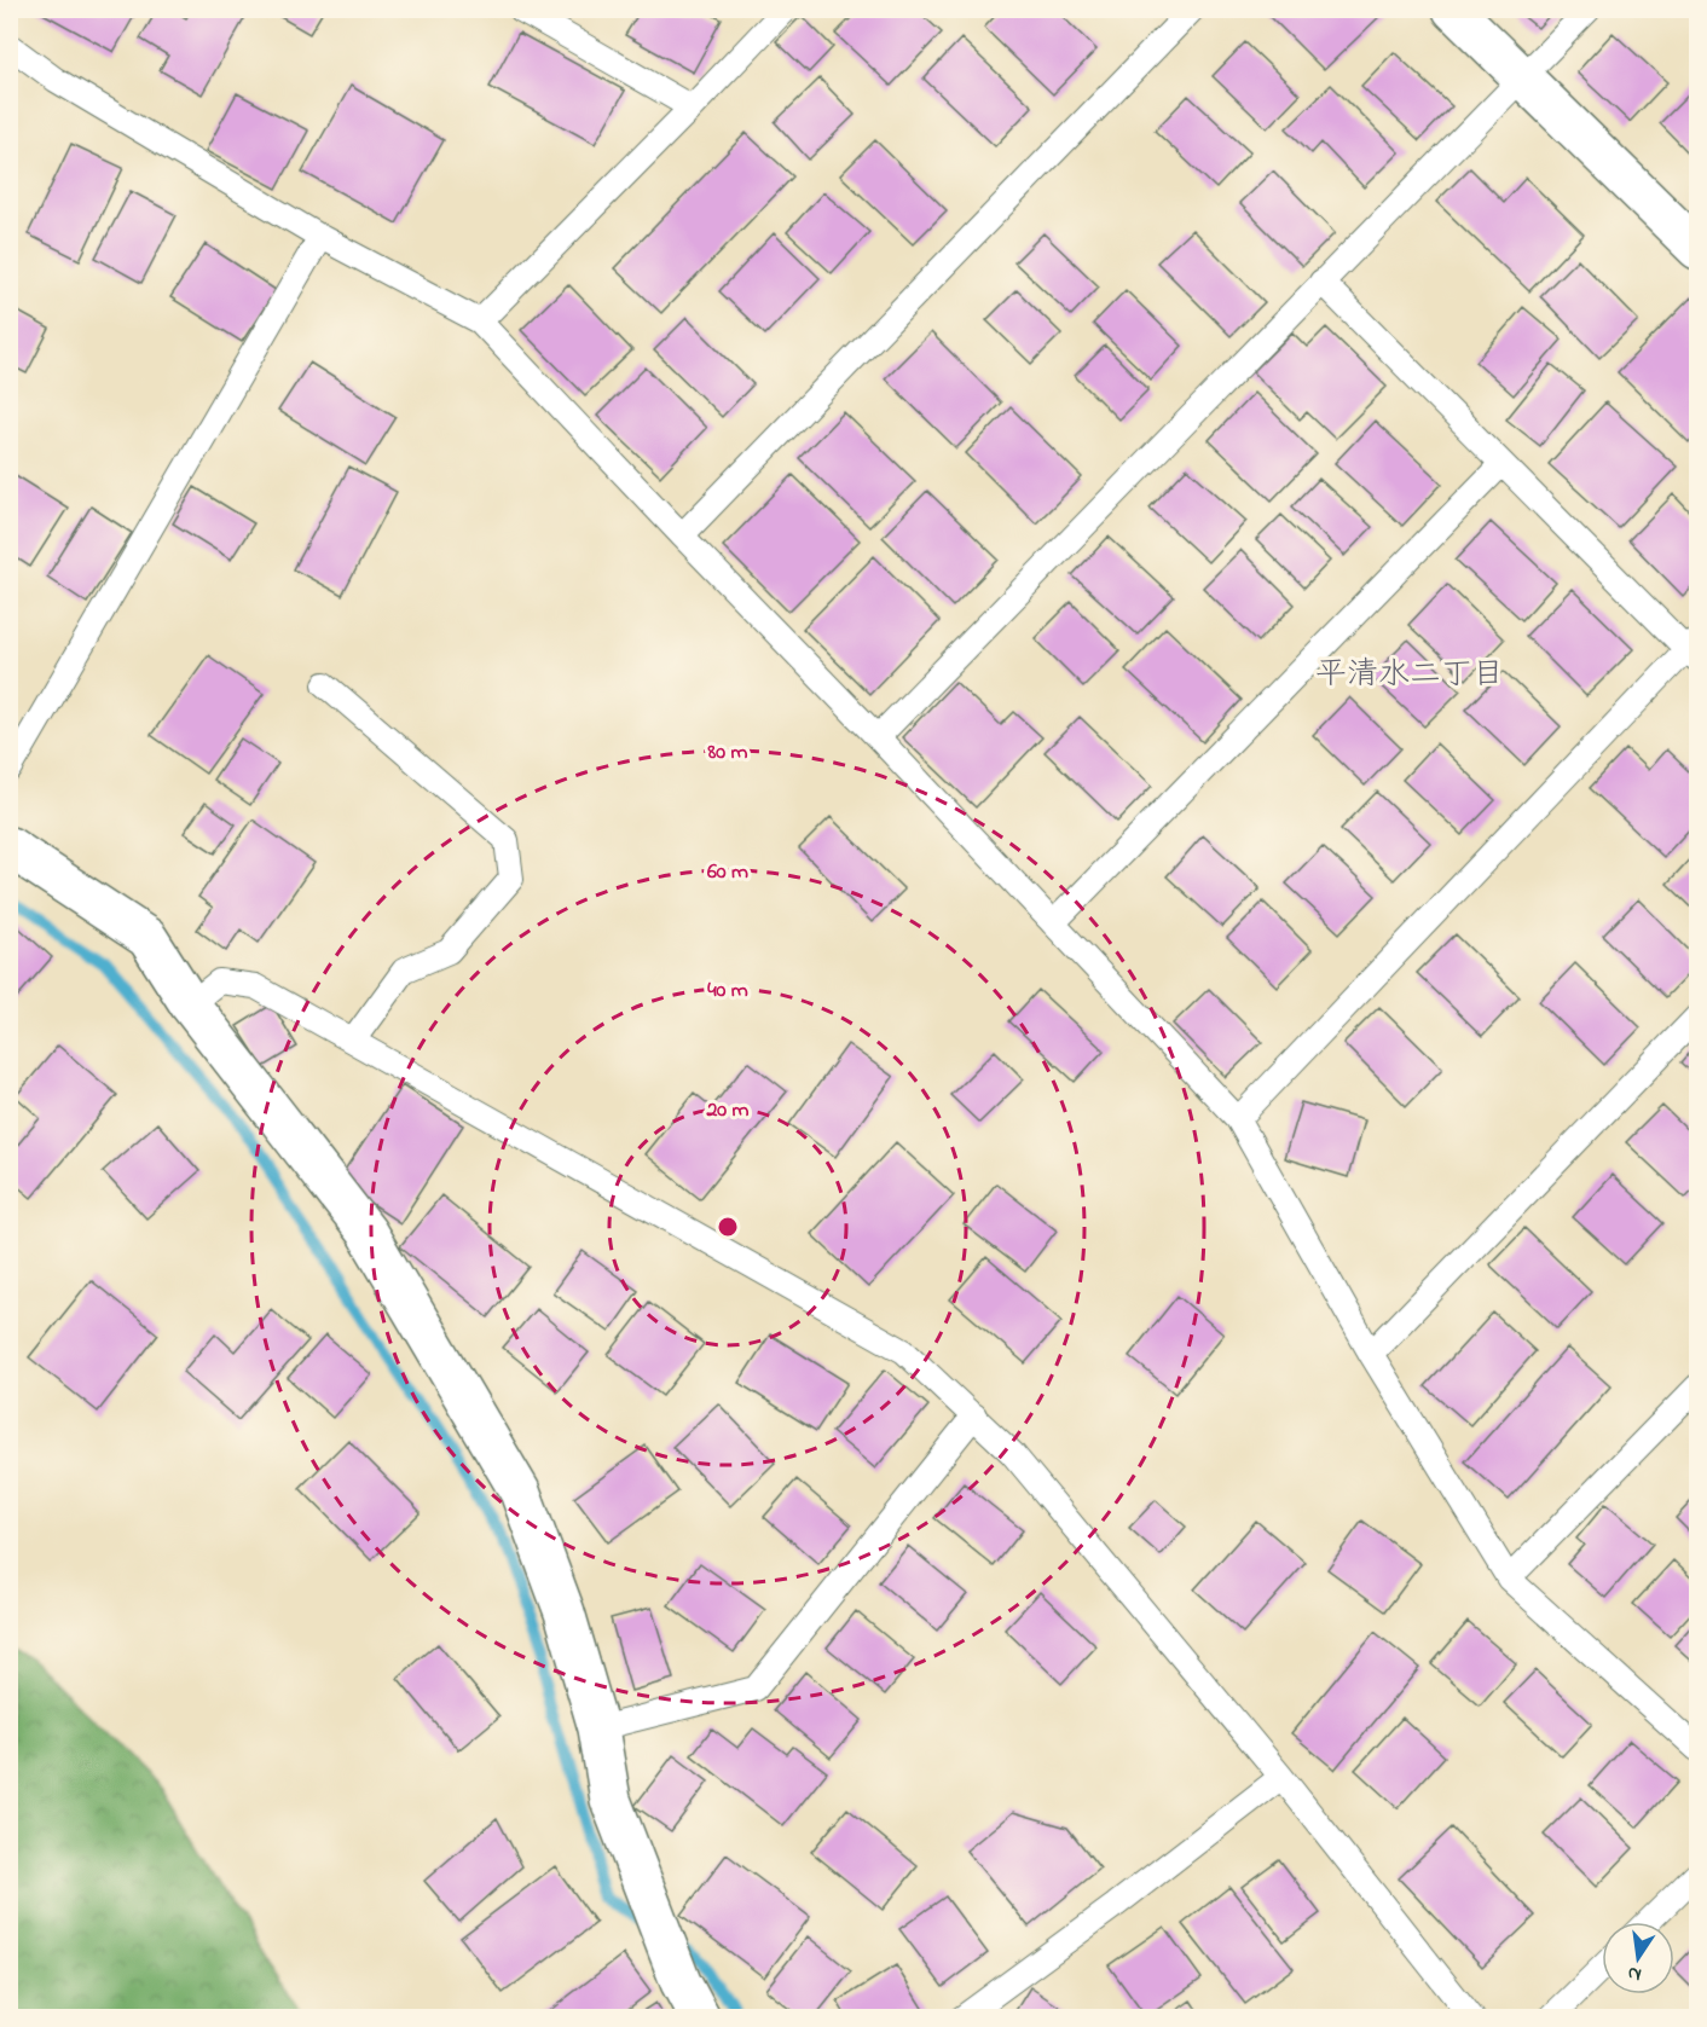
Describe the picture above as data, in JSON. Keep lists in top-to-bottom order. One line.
{"districts":["平清水二丁目"],"north":"bottom","rings":["80 m","60 m","40 m","20 m"]}
